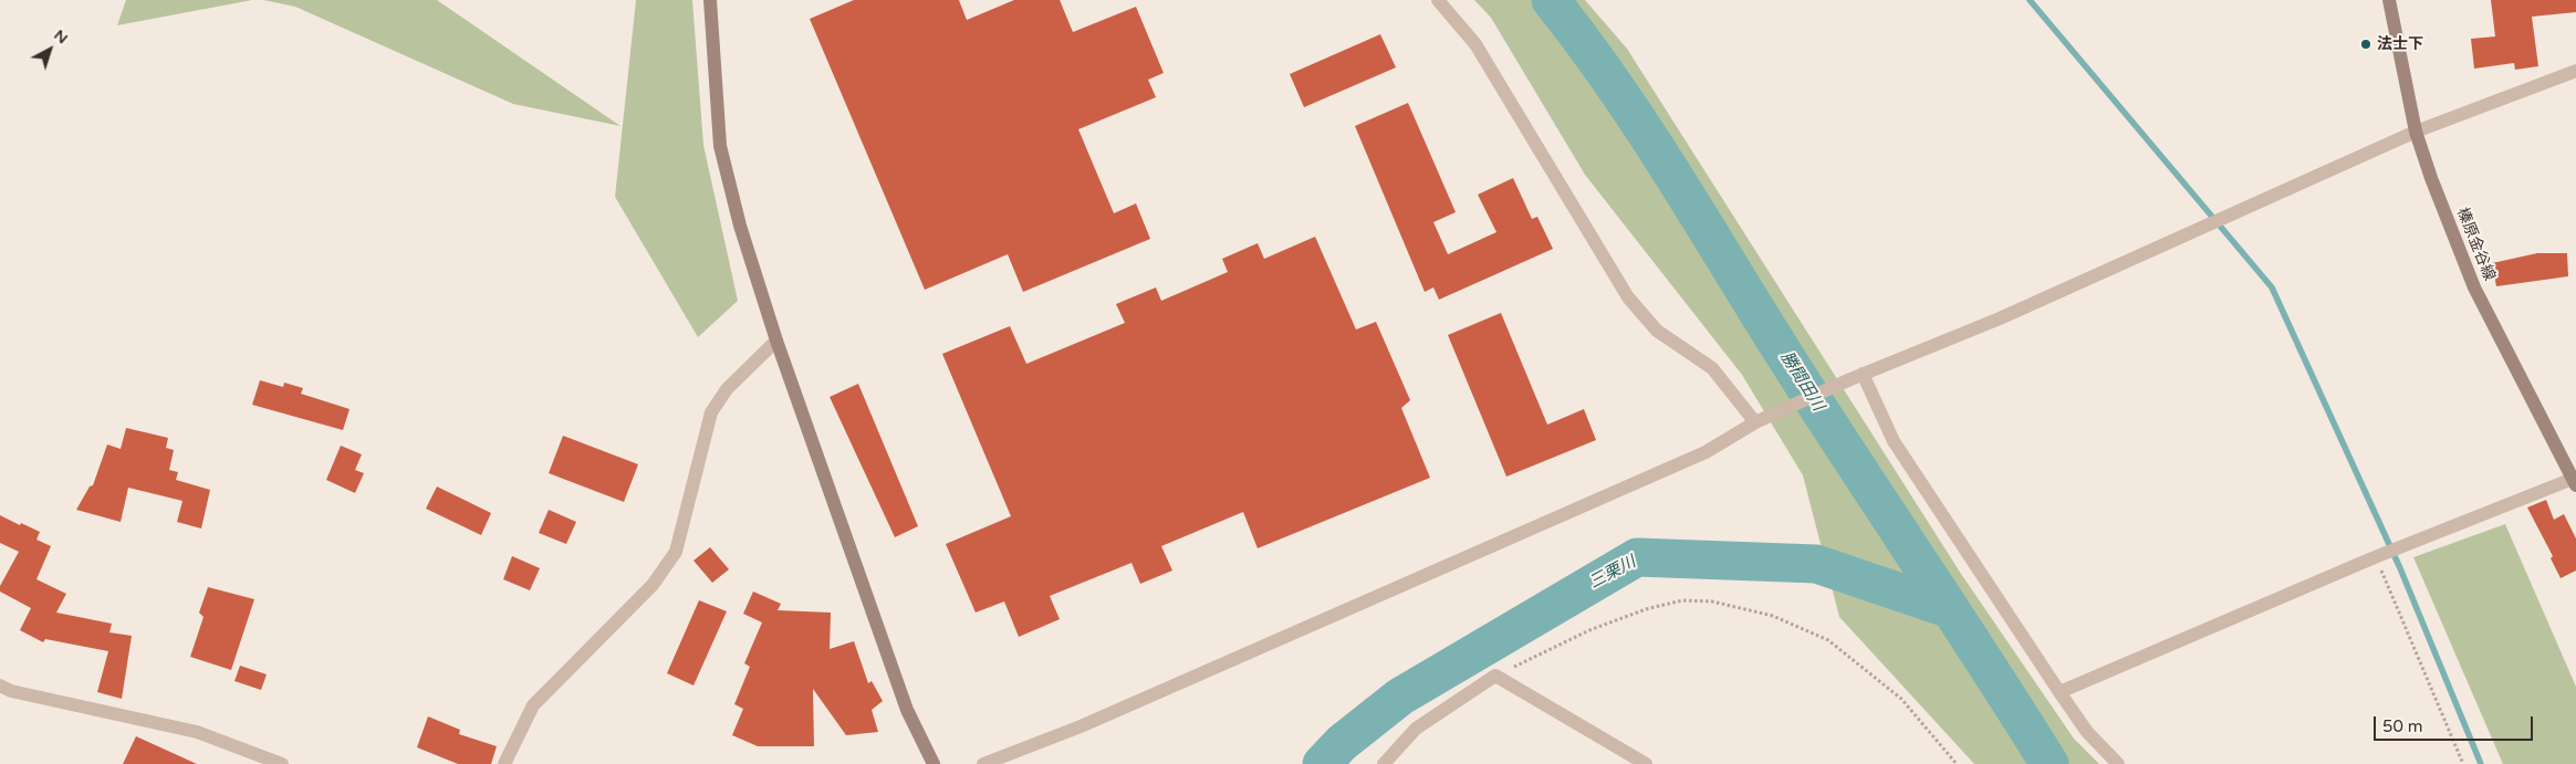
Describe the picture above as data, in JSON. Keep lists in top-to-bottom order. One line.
{"streets":{"street":["榛原金谷線"]},"water":["勝間田川","三栗川"],"places":["法士下"],"scale_bar":"50 m","north":"top right"}
